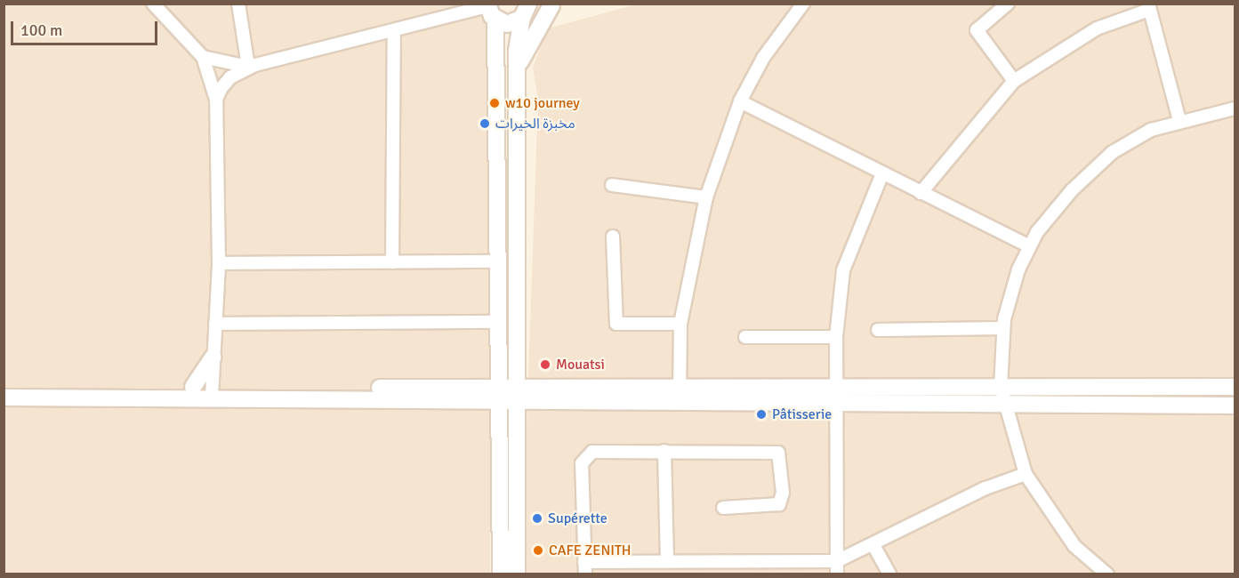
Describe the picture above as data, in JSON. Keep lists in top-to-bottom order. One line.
{"places":["w10 journey","مخبزة الخيرات","Mouatsi","Pâtisserie","Supérette","CAFE ZENITH"],"scale_bar":"100 m"}
